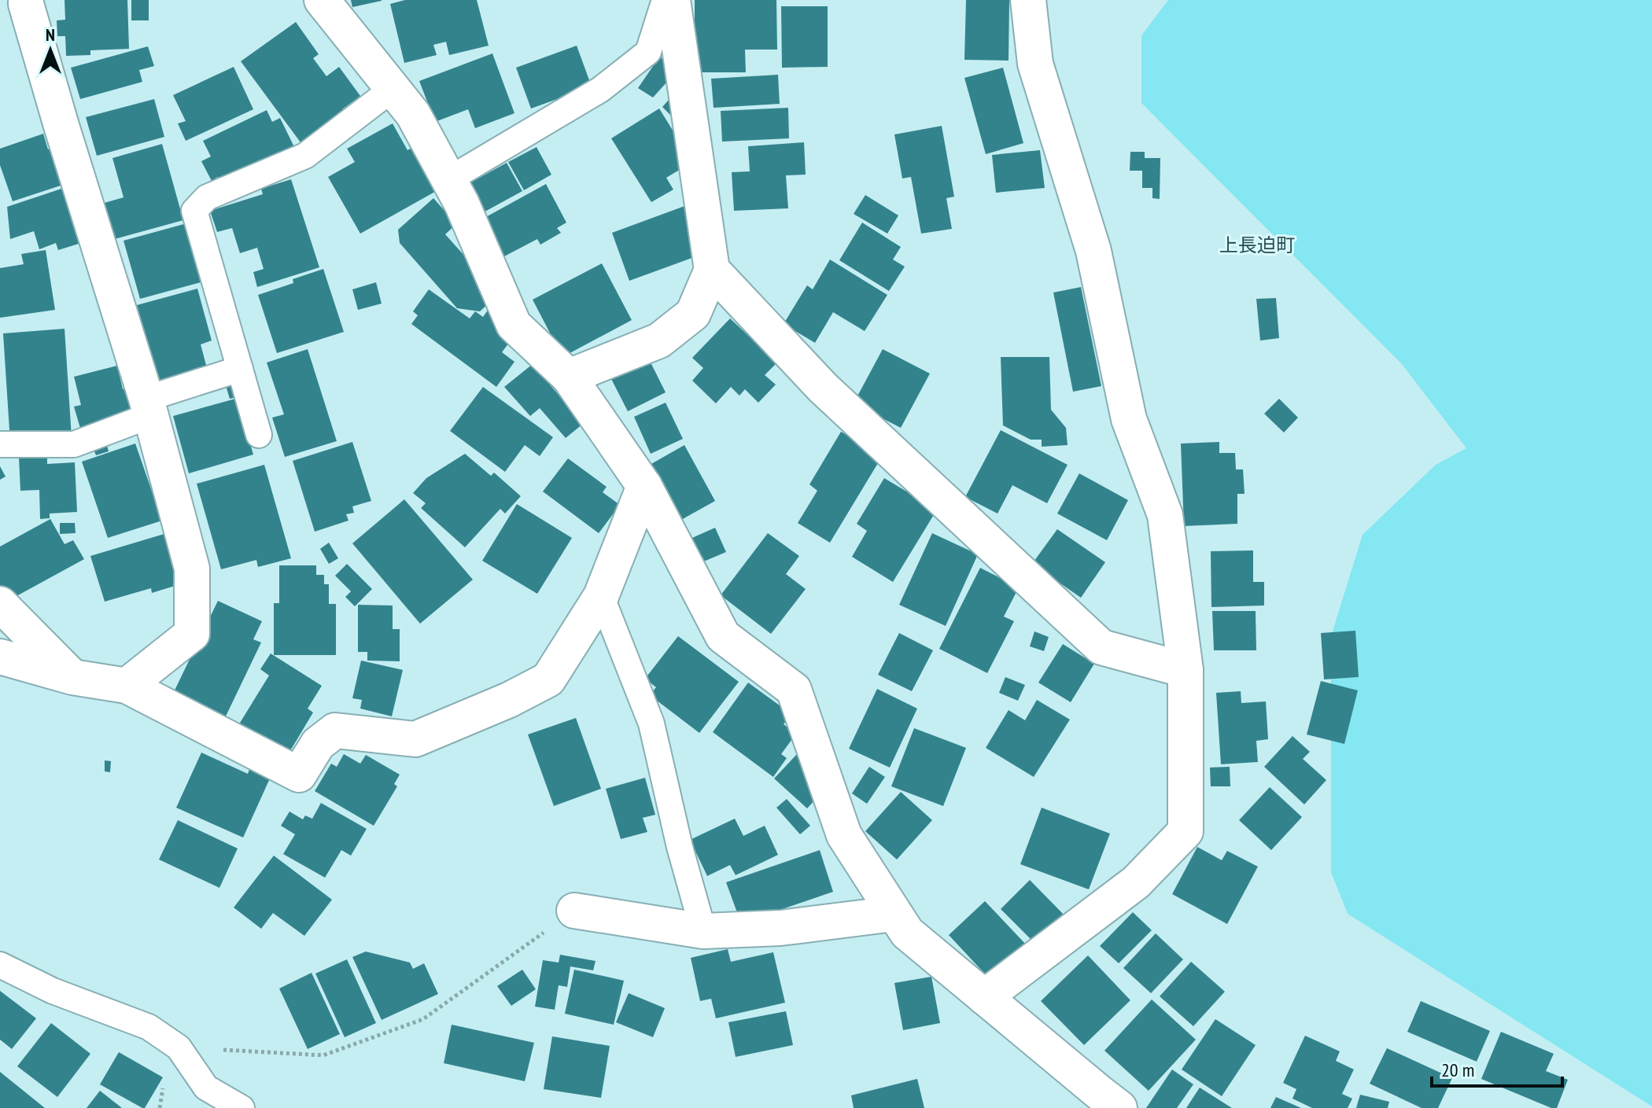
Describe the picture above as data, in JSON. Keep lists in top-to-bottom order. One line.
{"districts":["上長迫町"],"scale_bar":"20 m","north":"top"}
